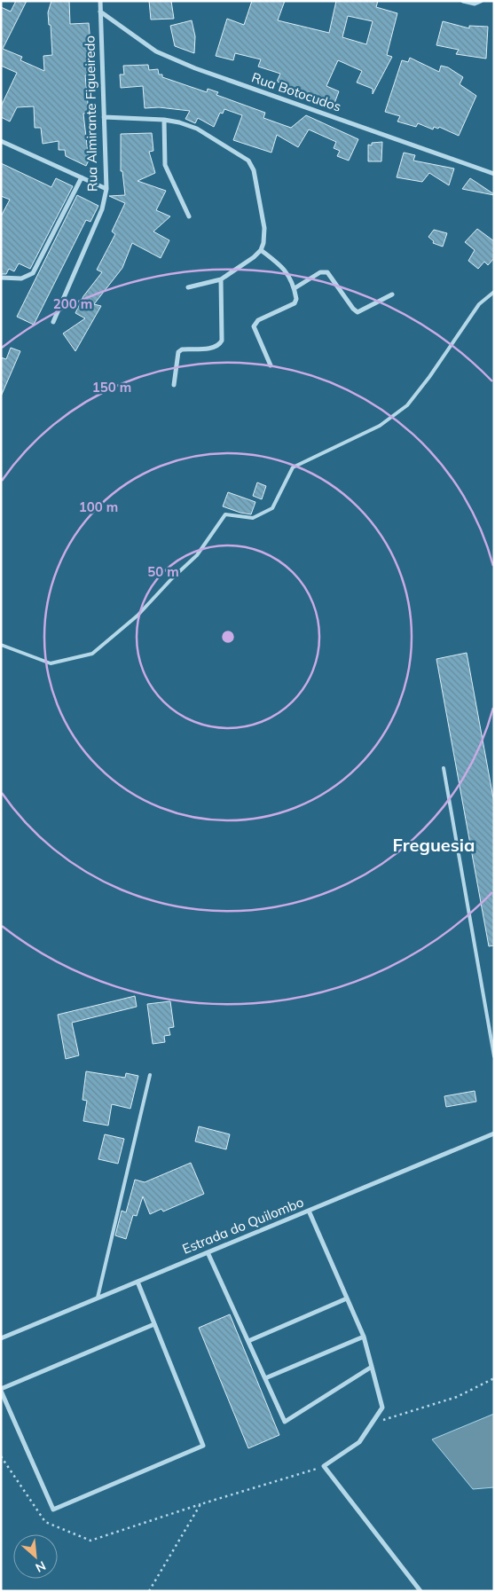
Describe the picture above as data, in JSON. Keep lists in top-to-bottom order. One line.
{"streets":{"street":["Rua Botocudos","Rua Almirante Figueiredo","Estrada do Quilombo"]},"crossings":[["Rua Botocudos","Rua Almirante Figueiredo"]],"districts":["Freguesia"],"north":"bottom right","rings":["200 m","150 m","100 m","50 m"]}
